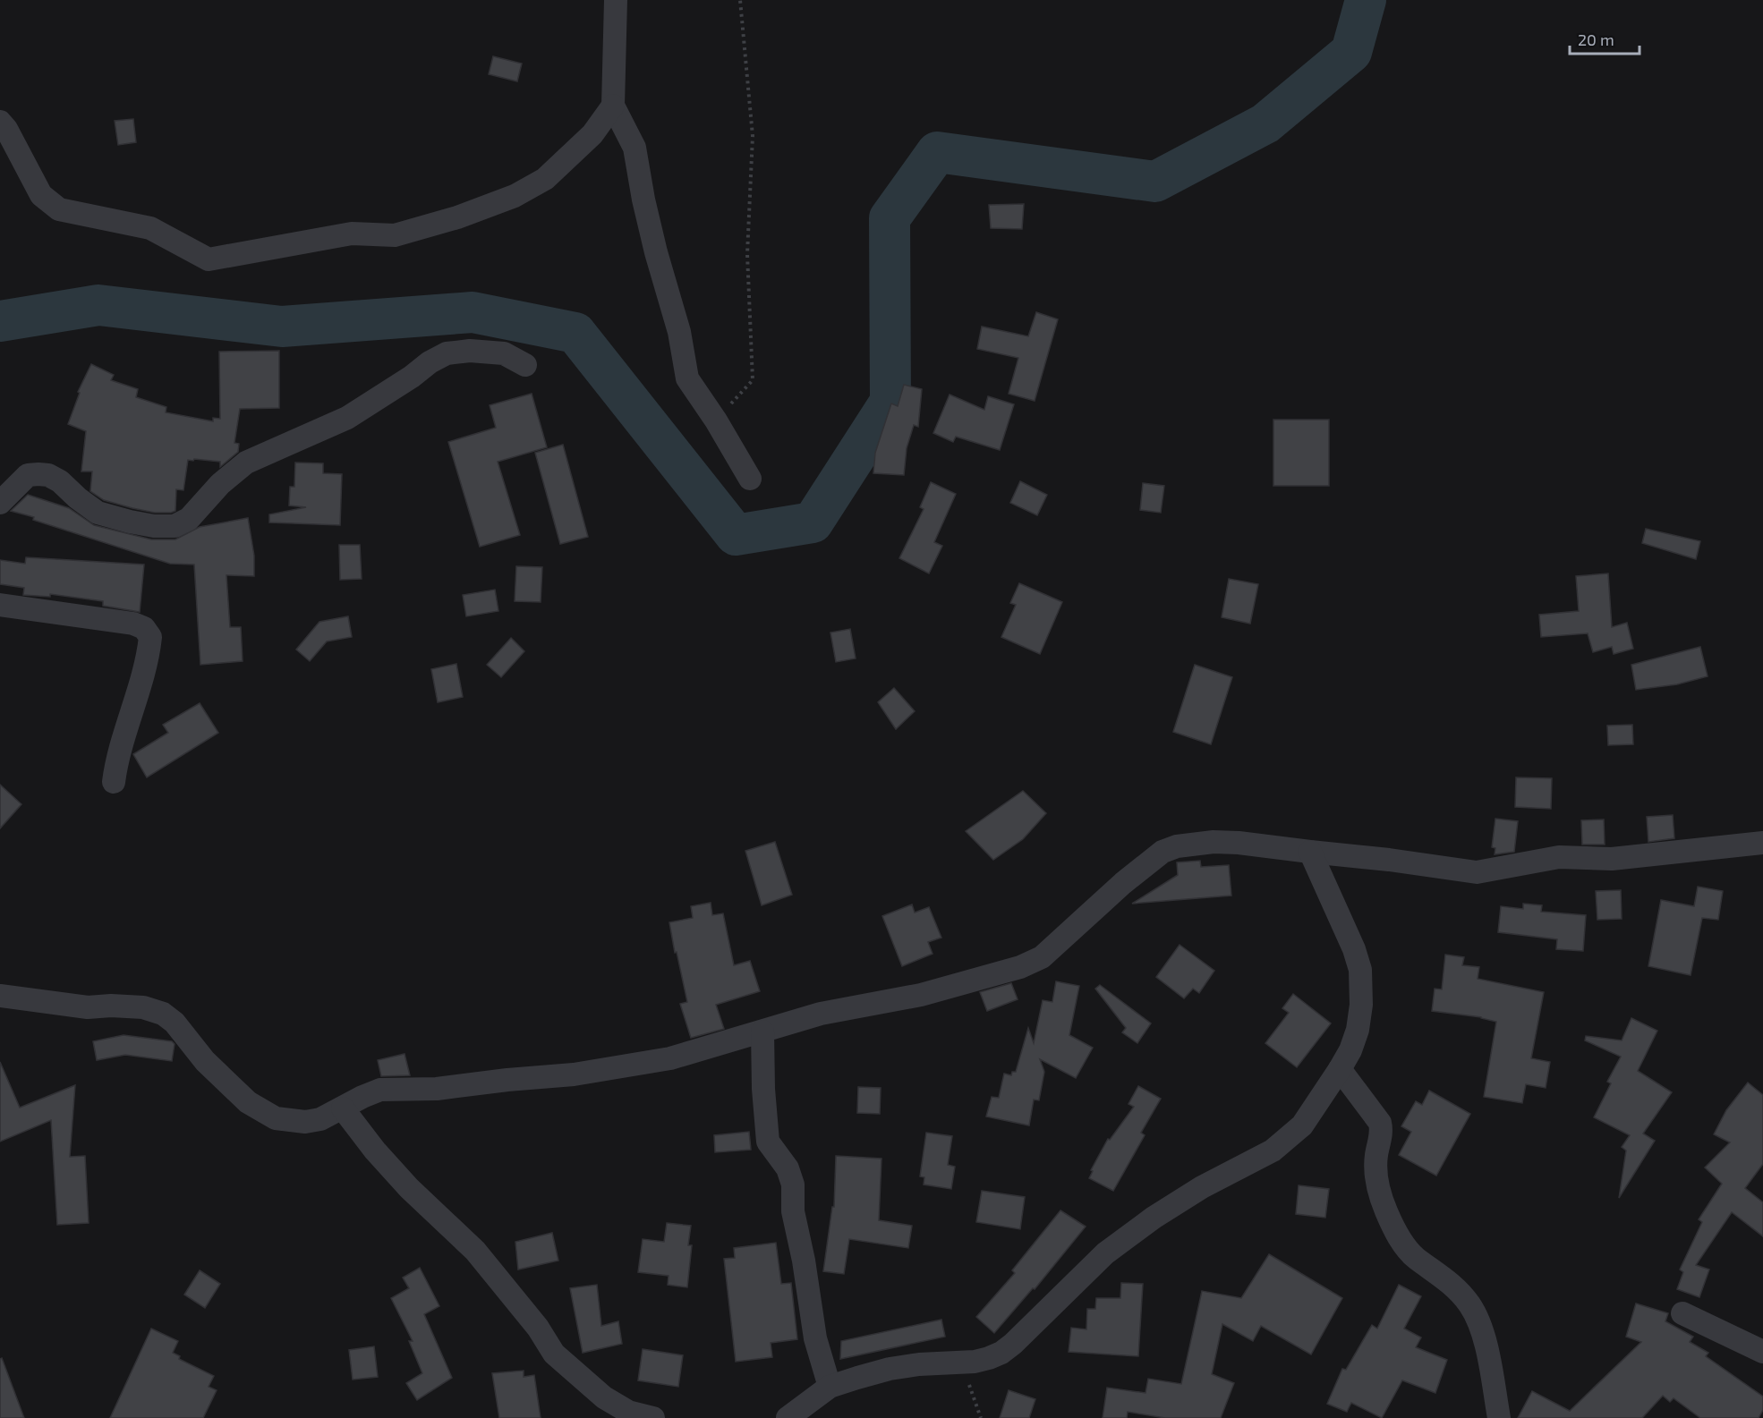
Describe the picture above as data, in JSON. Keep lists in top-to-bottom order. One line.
{"scale_bar":"20 m"}
